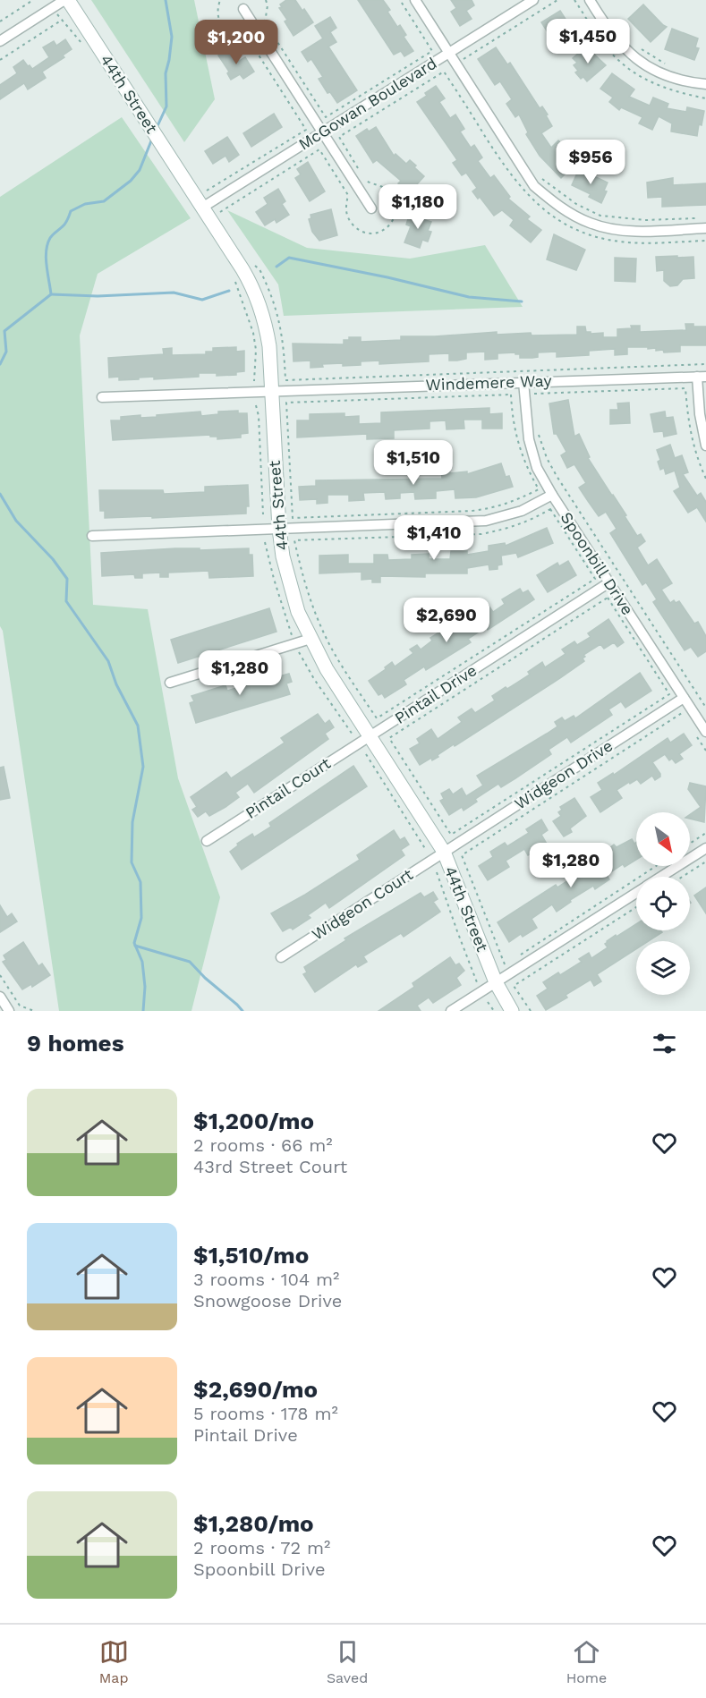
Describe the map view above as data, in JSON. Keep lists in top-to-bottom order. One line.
{"streets":{"street":["44th Street","McGowan Boulevard","Windemere Way","Spoonbill Drive","Pintail Drive","Widgeon Drive","Pintail Court","Widgeon Court"]},"crossings":[["44th Street","McGowan Boulevard"],["44th Street","Windemere Way"],["44th Street","Pintail Drive"],["44th Street","Widgeon Drive"],["44th Street","Pintail Court"],["44th Street","Widgeon Court"],["Windemere Way","Spoonbill Drive"],["Spoonbill Drive","Pintail Drive"],["Spoonbill Drive","Widgeon Drive"],["Pintail Drive","Pintail Court"],["Widgeon Drive","Widgeon Court"]],"north":"bottom right","page":{"price":["$1,450","$1,200","$956","$1,180","$1,510","$1,410","$2,690","$1,280","$1,280"],"heading":"9 homes","list":[{"name":"$1,200/mo","note":"2 rooms · 66 m² · 43rd Street Court"},{"name":"$1,510/mo","note":"3 rooms · 104 m² · Snowgoose Drive"},{"name":"$2,690/mo","note":"5 rooms · 178 m² · Pintail Drive"},{"name":"$1,280/mo","note":"2 rooms · 72 m² · Spoonbill Drive"}],"tabs":["Map","Saved","Home"]}}
